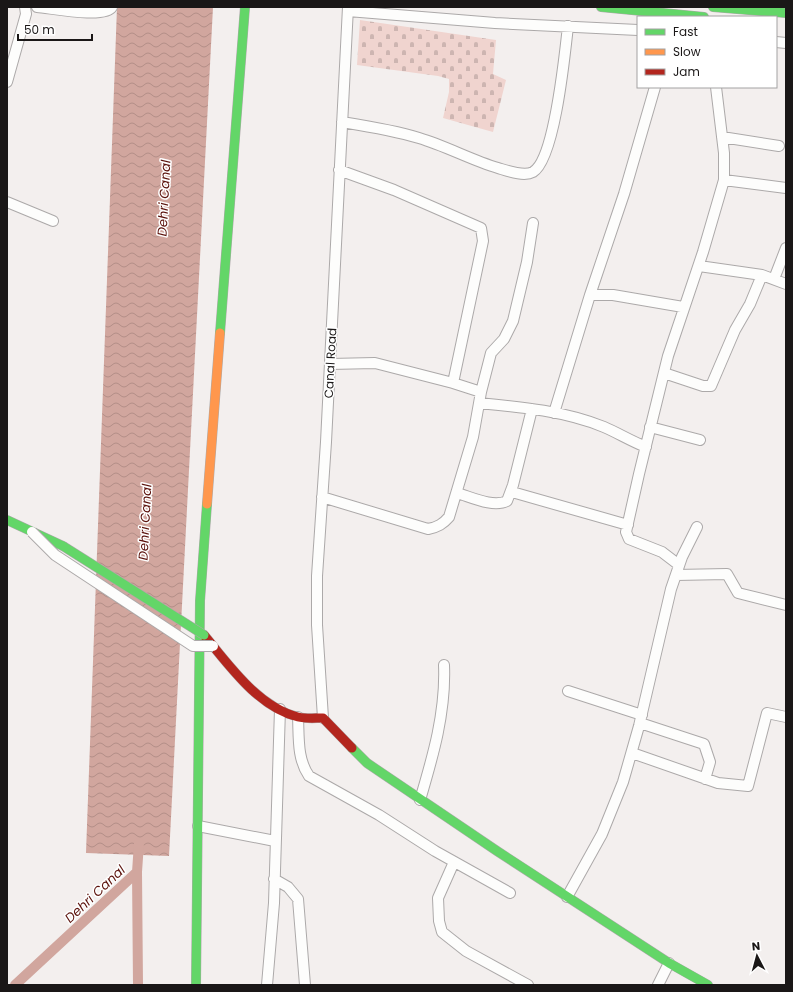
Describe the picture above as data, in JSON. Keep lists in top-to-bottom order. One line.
{"streets":{"street":["Canal Road"]},"water":["Dehri Canal"],"legend":["Fast","Slow","Jam"],"scale_bar":"50 m","north":"top"}
